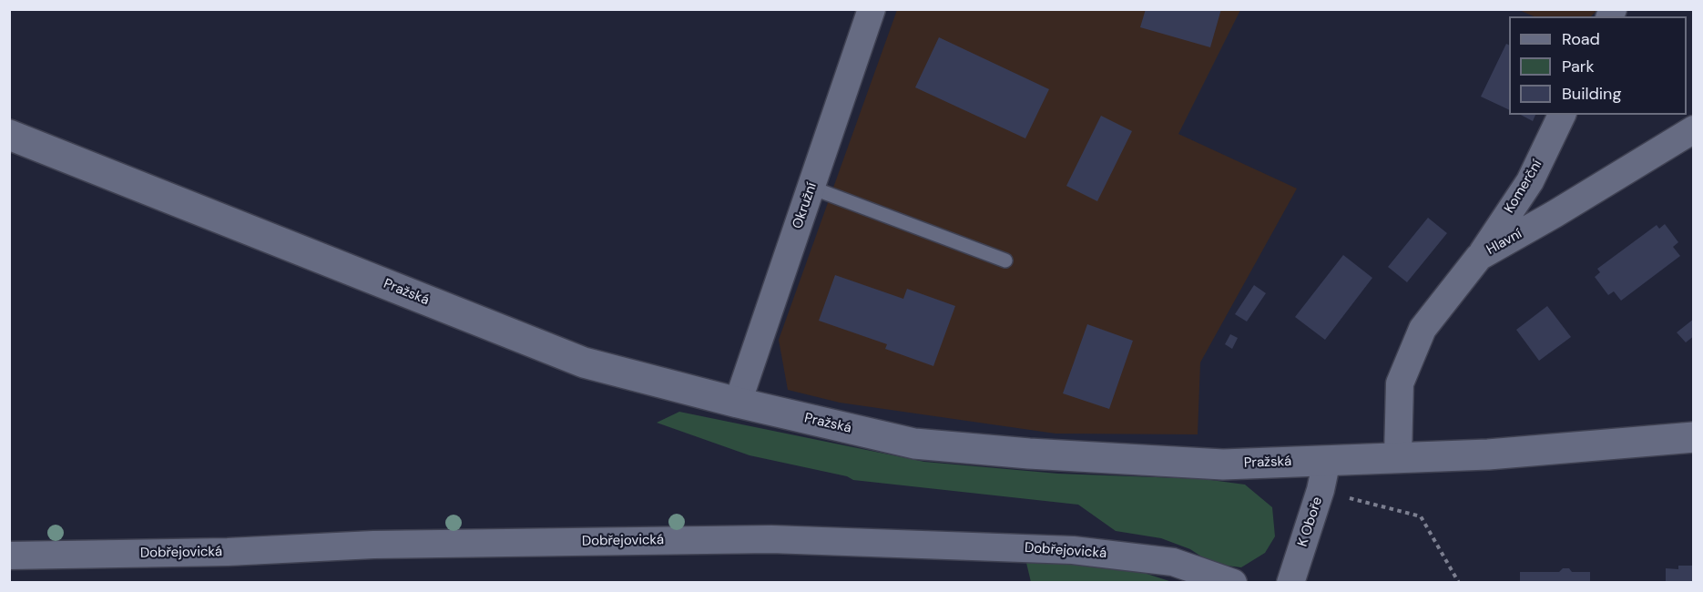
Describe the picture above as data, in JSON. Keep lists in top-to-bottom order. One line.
{"streets":{"main road":["Pražská"],"street":["Komerční","Okružní","Hlavní","K Oboře","Dobřejovická"]},"crossings":[["Komerční","Hlavní"],["Okružní","Pražská"],["Hlavní","Pražská"],["Pražská","K Oboře"]],"legend":["Road","Park","Building"]}
